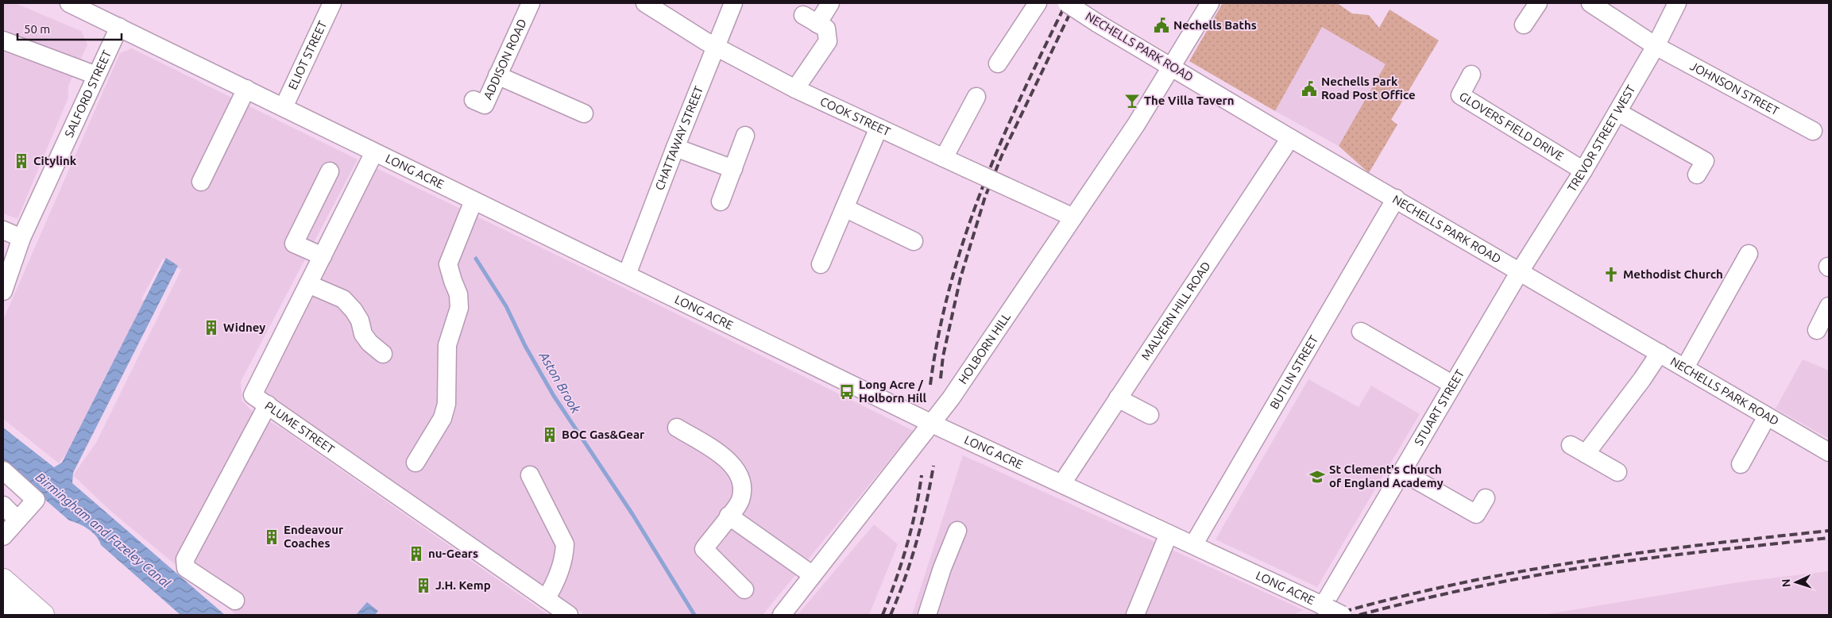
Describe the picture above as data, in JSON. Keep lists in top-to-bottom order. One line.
{"streets":{"street":["NECHELLS PARK ROAD","ELIOT STREET","ADDISON ROAD","JOHNSON STREET","SALFORD STREET","COOK STREET","GLOVERS FIELD DRIVE","CHATTAWAY STREET","TREVOR STREET WEST","LONG ACRE","MALVERN HILL ROAD","HOLBORN HILL","BUTLIN STREET","STUART STREET","PLUME STREET"]},"crossings":[["NECHELLS PARK ROAD","TREVOR STREET WEST"],["NECHELLS PARK ROAD","MALVERN HILL ROAD"],["NECHELLS PARK ROAD","HOLBORN HILL"],["NECHELLS PARK ROAD","BUTLIN STREET"],["NECHELLS PARK ROAD","STUART STREET"],["ELIOT STREET","LONG ACRE"],["JOHNSON STREET","TREVOR STREET WEST"],["SALFORD STREET","LONG ACRE"],["COOK STREET","CHATTAWAY STREET"],["COOK STREET","HOLBORN HILL"],["GLOVERS FIELD DRIVE","TREVOR STREET WEST"],["CHATTAWAY STREET","LONG ACRE"],["TREVOR STREET WEST","STUART STREET"],["LONG ACRE","MALVERN HILL ROAD"],["LONG ACRE","HOLBORN HILL"],["LONG ACRE","BUTLIN STREET"],["LONG ACRE","STUART STREET"],["LONG ACRE","PLUME STREET"]],"water":["Aston Brook","Birmingham and Fazeley Canal"],"places":{"public building":["Nechells Baths","Nechells Park Road Post Office"],"bar":["The Villa Tavern"],"building":["Citylink","Widney","BOC Gas&Gear","Endeavour Coaches","nu-Gears","J.H. Kemp"],"church":["Methodist Church"],"bus stop":["Long Acre / Holborn Hill"],"school or university":["St Clement's Church of England Academy"]},"scale_bar":"50 m","north":"left"}
